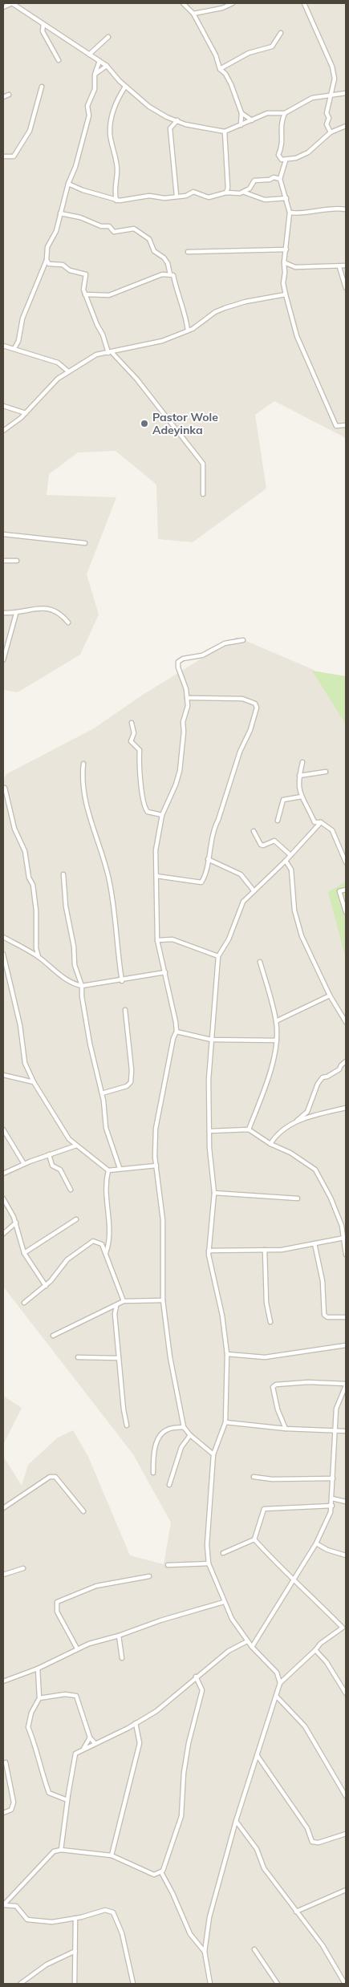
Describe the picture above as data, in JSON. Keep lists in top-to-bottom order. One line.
{"places":["Pastor Wole Adeyinka"]}
